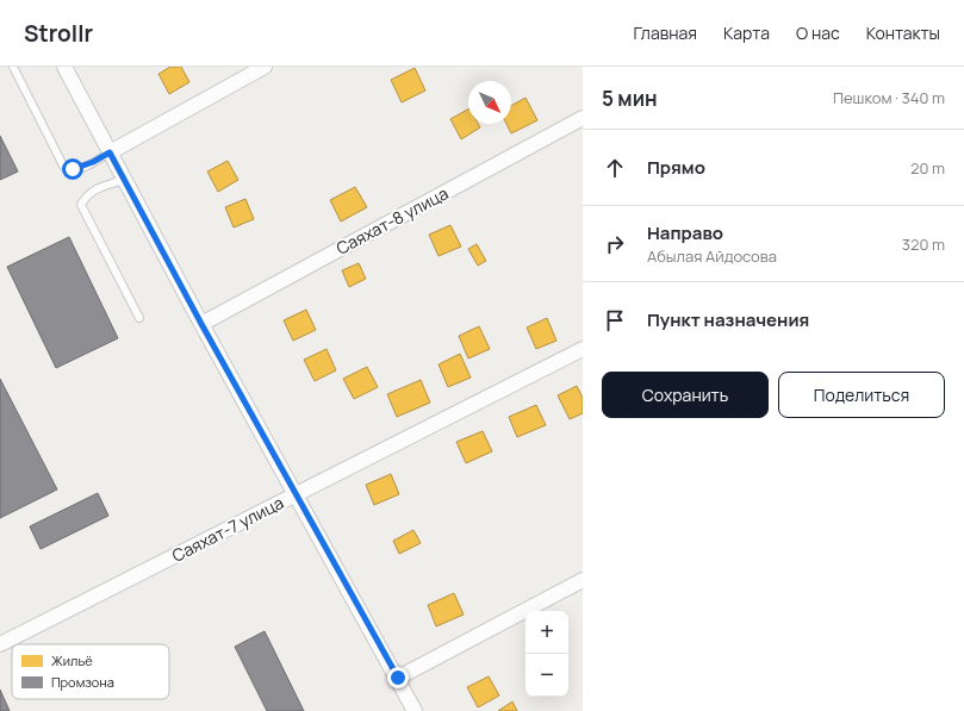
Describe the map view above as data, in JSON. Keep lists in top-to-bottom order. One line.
{"streets":{"street":["Саяхат-8 улица","Саяхат-7 улица"]},"legend":["Жильё","Промзона"],"north":"bottom right","page":{"header":"Strollr","nav":["Главная","Карта","О нас","Контакты"],"heading":["5 мин","Пешком · 340 m"],"list":[["Прямо","20 m"],["Направо","Абылая Айдосова","320 m"],"Пункт назначения"],"buttons":["Сохранить","Поделиться"],"map_buttons":["+","−"]}}
